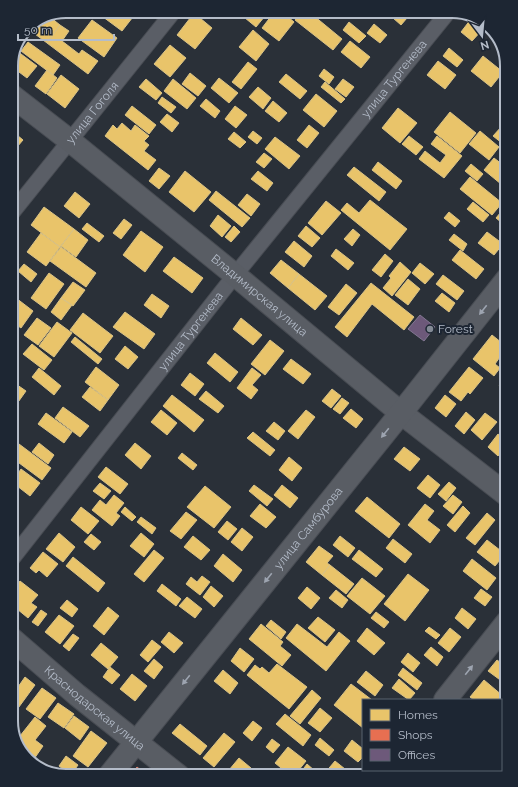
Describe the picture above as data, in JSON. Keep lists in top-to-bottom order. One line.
{"streets":{"street":["улица Тургенева","улица Гоголя","Владимирская улица","улица Самбурова","Краснодарская улица"]},"crossings":[["улица Тургенева","Владимирская улица"],["улица Гоголя","Владимирская улица"],["Владимирская улица","улица Самбурова"],["улица Самбурова","Краснодарская улица"]],"one_way":["улица Самбурова"],"places":["Forest"],"legend":["Homes","Shops","Offices"],"scale_bar":"50 m","north":"bottom"}
